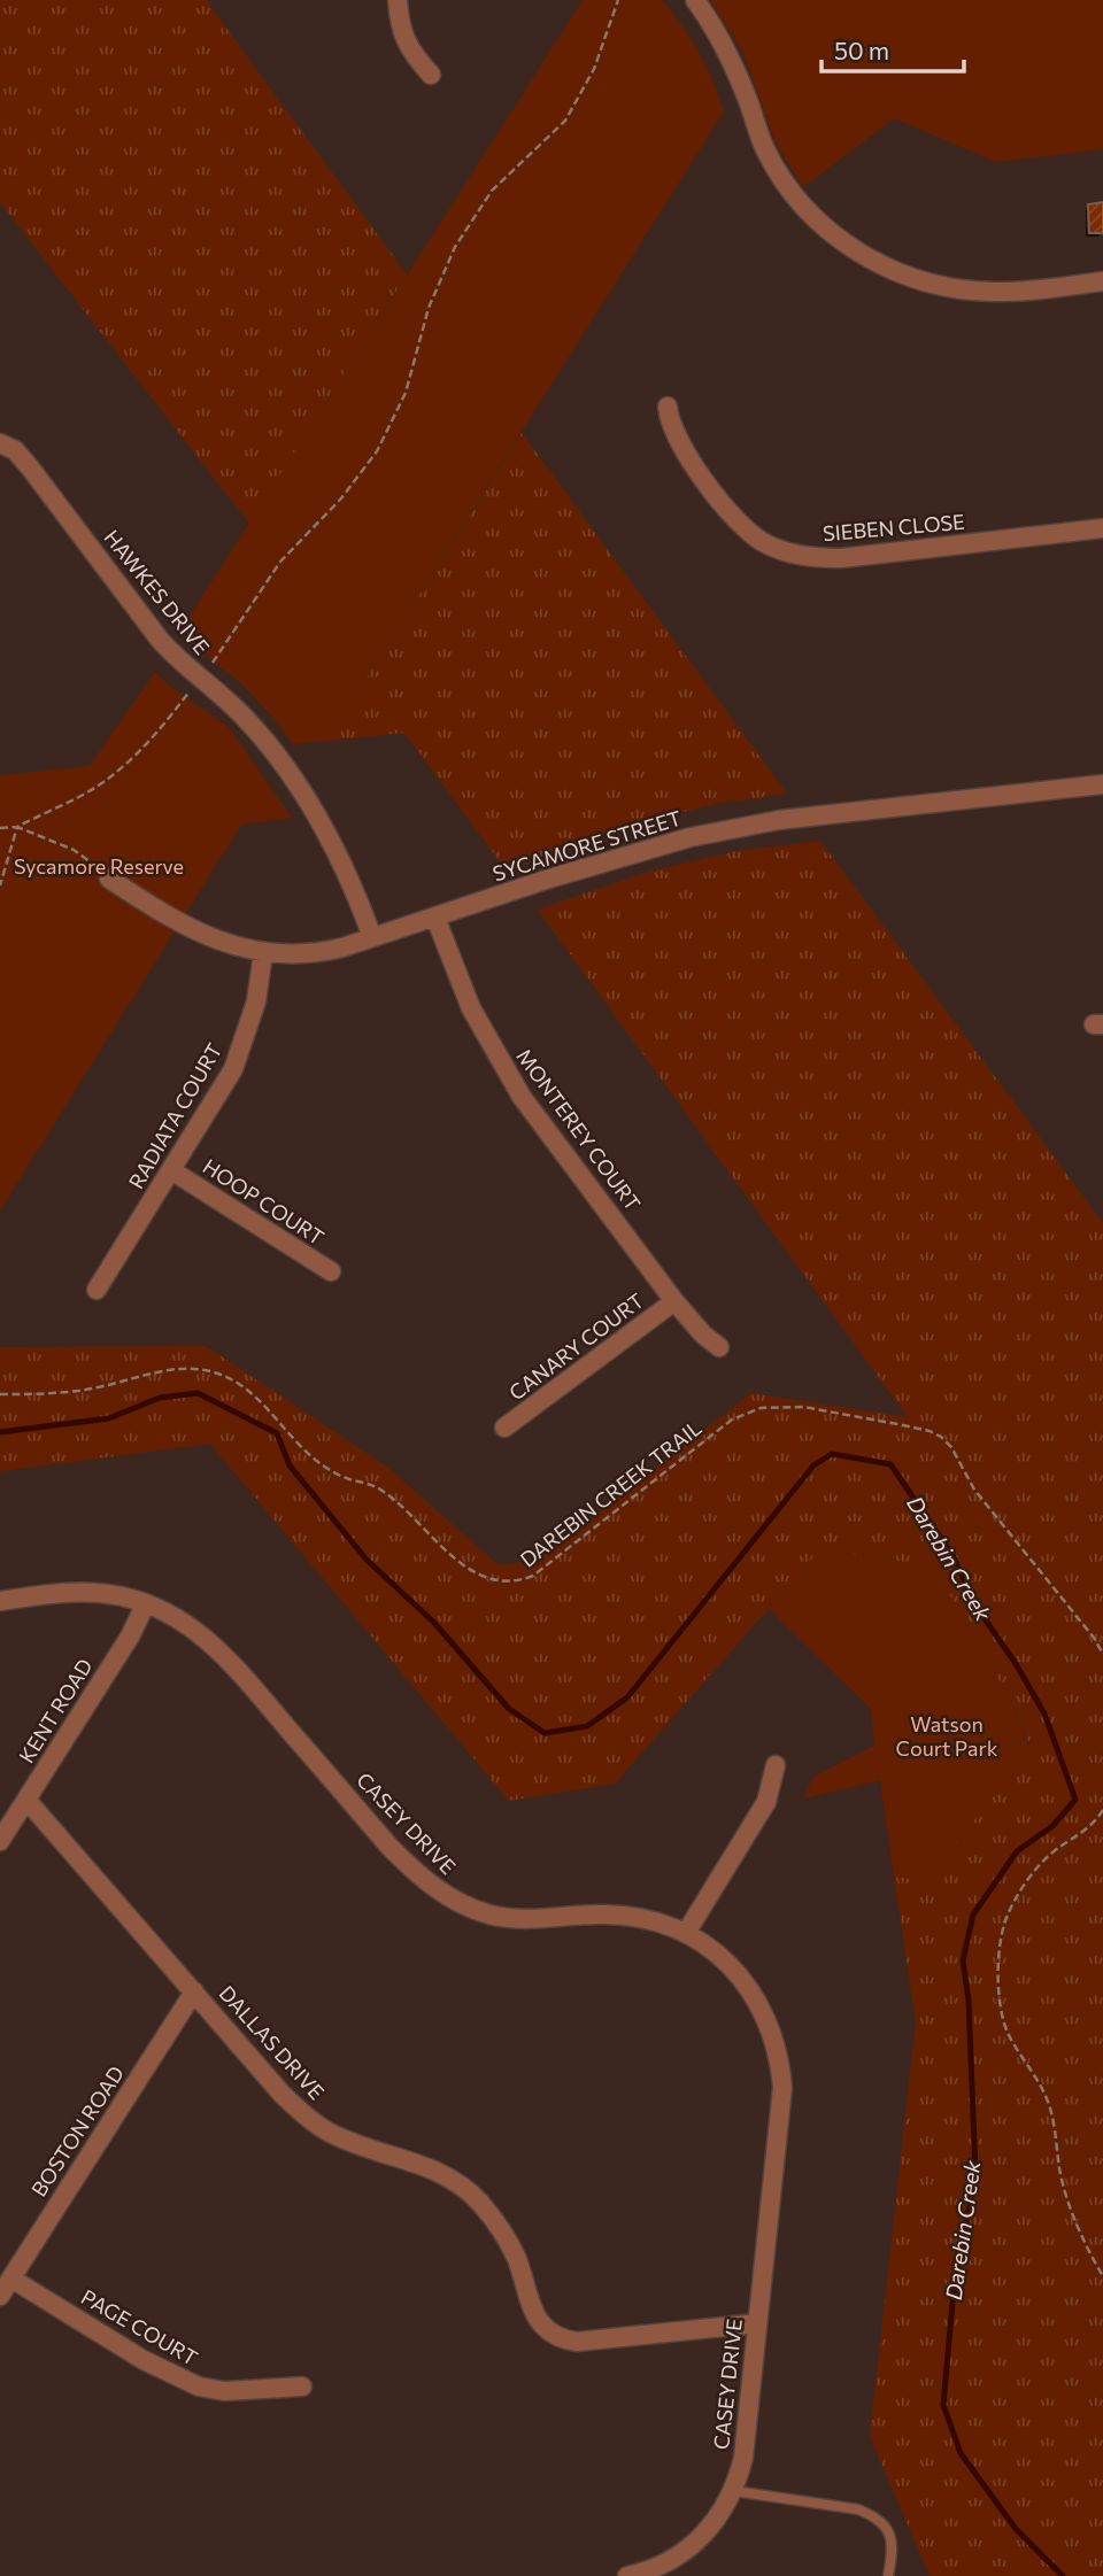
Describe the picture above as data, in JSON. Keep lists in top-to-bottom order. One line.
{"streets":{"street":["SIEBEN CLOSE","HAWKES DRIVE","SYCAMORE STREET","RADIATA COURT","MONTEREY COURT","HOOP COURT","CANARY COURT","KENT ROAD","CASEY DRIVE","DALLAS DRIVE","BOSTON ROAD","PAGE COURT"],"path":["DAREBIN CREEK TRAIL"]},"crossings":[["HAWKES DRIVE","SYCAMORE STREET"],["SYCAMORE STREET","RADIATA COURT"],["SYCAMORE STREET","MONTEREY COURT"],["RADIATA COURT","HOOP COURT"],["MONTEREY COURT","CANARY COURT"],["KENT ROAD","CASEY DRIVE"],["KENT ROAD","DALLAS DRIVE"],["CASEY DRIVE","DALLAS DRIVE"],["DALLAS DRIVE","BOSTON ROAD"],["BOSTON ROAD","PAGE COURT"]],"water":["Darebin Creek"],"parks":["Sycamore Reserve","Watson Court Park"],"scale_bar":"50 m"}
